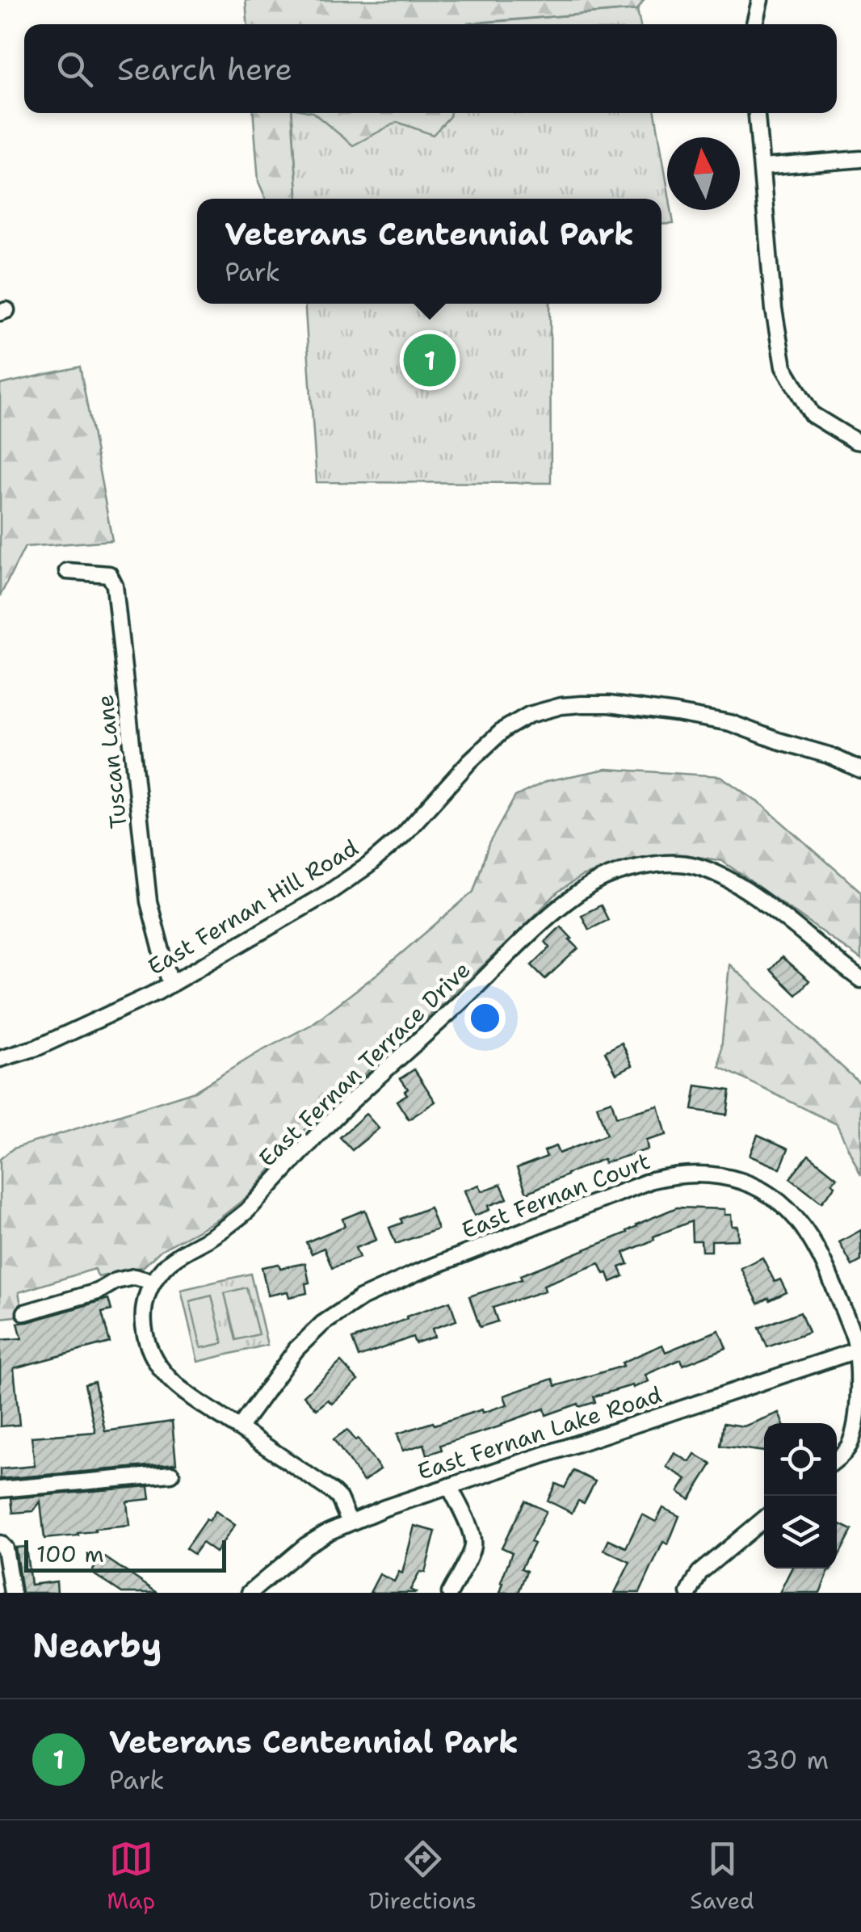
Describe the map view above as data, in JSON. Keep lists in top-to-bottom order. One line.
{"streets":{"street":["Tuscan Lane","East Fernan Hill Road","East Fernan Terrace Drive","East Fernan Court","East Fernan Lake Road"]},"crossings":[["Tuscan Lane","East Fernan Hill Road"],["East Fernan Court","East Fernan Lake Road"]],"scale_bar":"100 m","north":"top","page":{"search":"Search here","popup":["Veterans Centennial Park","Park"],"pins":"1","scale":"100 m","heading":"Nearby","list":[{"mark":"1","name":"Veterans Centennial Park","note":"Park","value":"330 m"}],"nav":["Map","Directions","Saved"]}}
